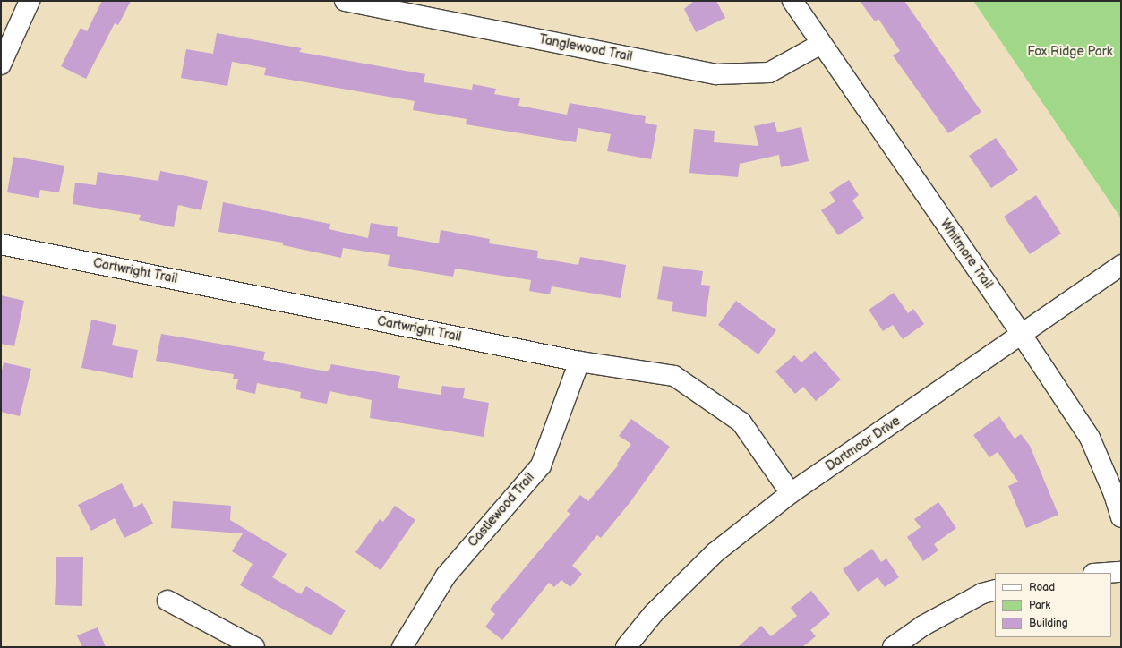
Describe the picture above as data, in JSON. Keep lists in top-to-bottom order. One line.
{"streets":{"street":["Tanglewood Trail","Whitmore Trail","Cartwright Trail","Dartmoor Drive","Castlewood Trail"]},"crossings":[["Tanglewood Trail","Whitmore Trail"],["Whitmore Trail","Dartmoor Drive"],["Cartwright Trail","Dartmoor Drive"],["Cartwright Trail","Castlewood Trail"]],"parks":["Fox Ridge Park"],"legend":["Road","Park","Building"]}
